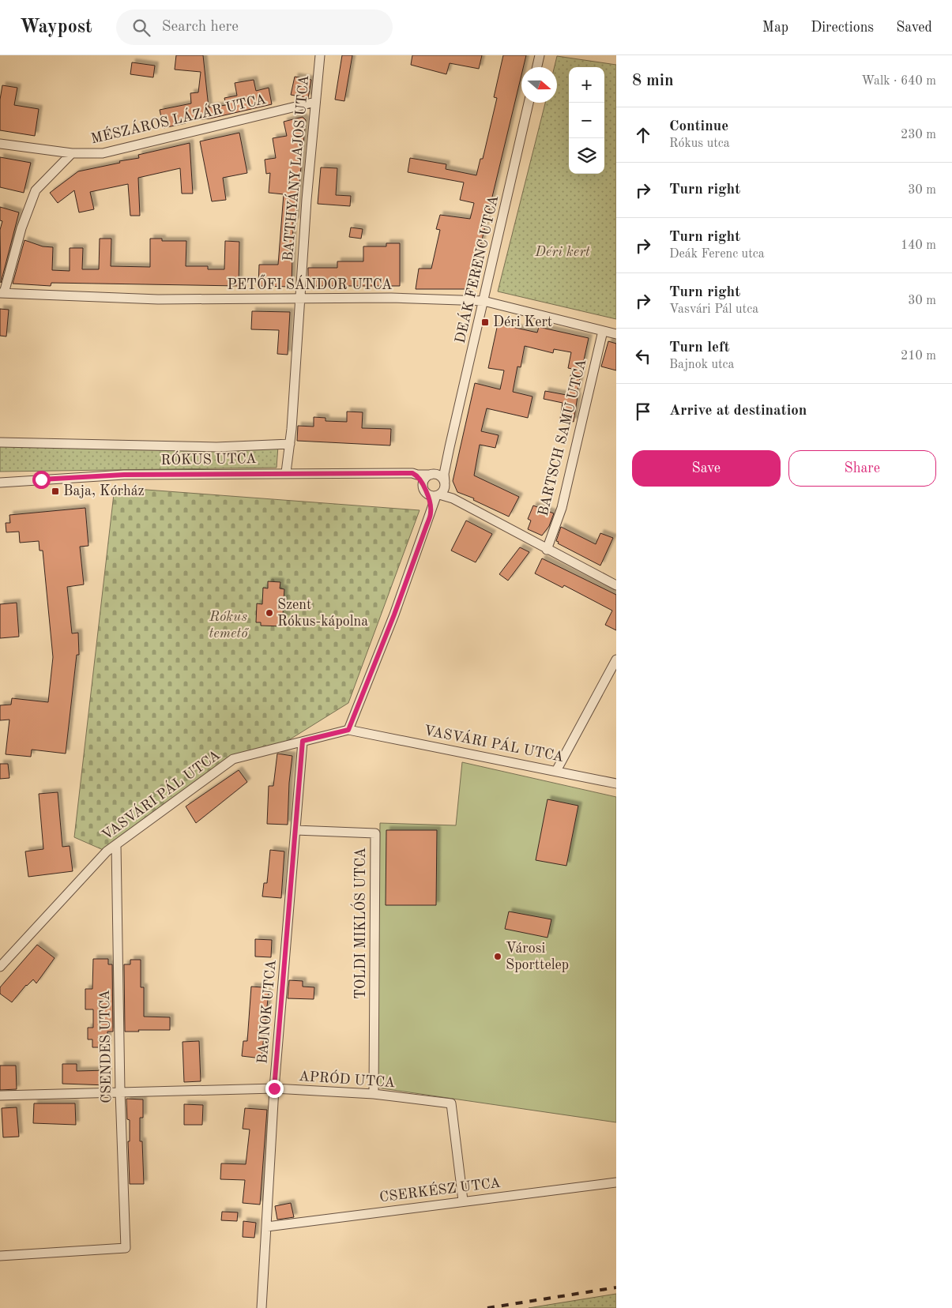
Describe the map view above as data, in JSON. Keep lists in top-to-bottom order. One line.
{"streets":{"street":["MÉSZÁROS LÁZÁR UTCA","BATTHYÁNY LAJOS UTCA","DEÁK FERENC UTCA","PETŐFI SÁNDOR UTCA","BARTSCH SAMU UTCA","RÓKUS UTCA","VASVÁRI PÁL UTCA","TOLDI MIKLÓS UTCA","BAJNOK UTCA","CSENDES UTCA","APRÓD UTCA","CSERKÉSZ UTCA"]},"crossings":[["MÉSZÁROS LÁZÁR UTCA","BATTHYÁNY LAJOS UTCA"],["BATTHYÁNY LAJOS UTCA","PETŐFI SÁNDOR UTCA"],["BATTHYÁNY LAJOS UTCA","RÓKUS UTCA"],["DEÁK FERENC UTCA","PETŐFI SÁNDOR UTCA"],["DEÁK FERENC UTCA","RÓKUS UTCA"],["PETŐFI SÁNDOR UTCA","BARTSCH SAMU UTCA"],["VASVÁRI PÁL UTCA","BAJNOK UTCA"],["VASVÁRI PÁL UTCA","CSENDES UTCA"],["TOLDI MIKLÓS UTCA","BAJNOK UTCA"],["TOLDI MIKLÓS UTCA","APRÓD UTCA"],["BAJNOK UTCA","APRÓD UTCA"],["BAJNOK UTCA","CSERKÉSZ UTCA"],["CSENDES UTCA","APRÓD UTCA"],["APRÓD UTCA","CSERKÉSZ UTCA"]],"parks":["Déri kert","Rókus temető"],"places":{"transit":["Déri Kert","Baja, Kórház"],"other":["Szent Rókus-kápolna","Városi Sporttelep"]},"north":"right","page":{"header":"Waypost","search":"Search here","nav":["Map","Directions","Saved"],"heading":["8 min","Walk · 640 m"],"map_buttons":["+","−"],"list":[["Continue","Rókus utca","230 m"],["Turn right","30 m"],["Turn right","Deák Ferenc utca","140 m"],["Turn right","Vasvári Pál utca","30 m"],["Turn left","Bajnok utca","210 m"],"Arrive at destination"],"buttons":["Save","Share"]}}
